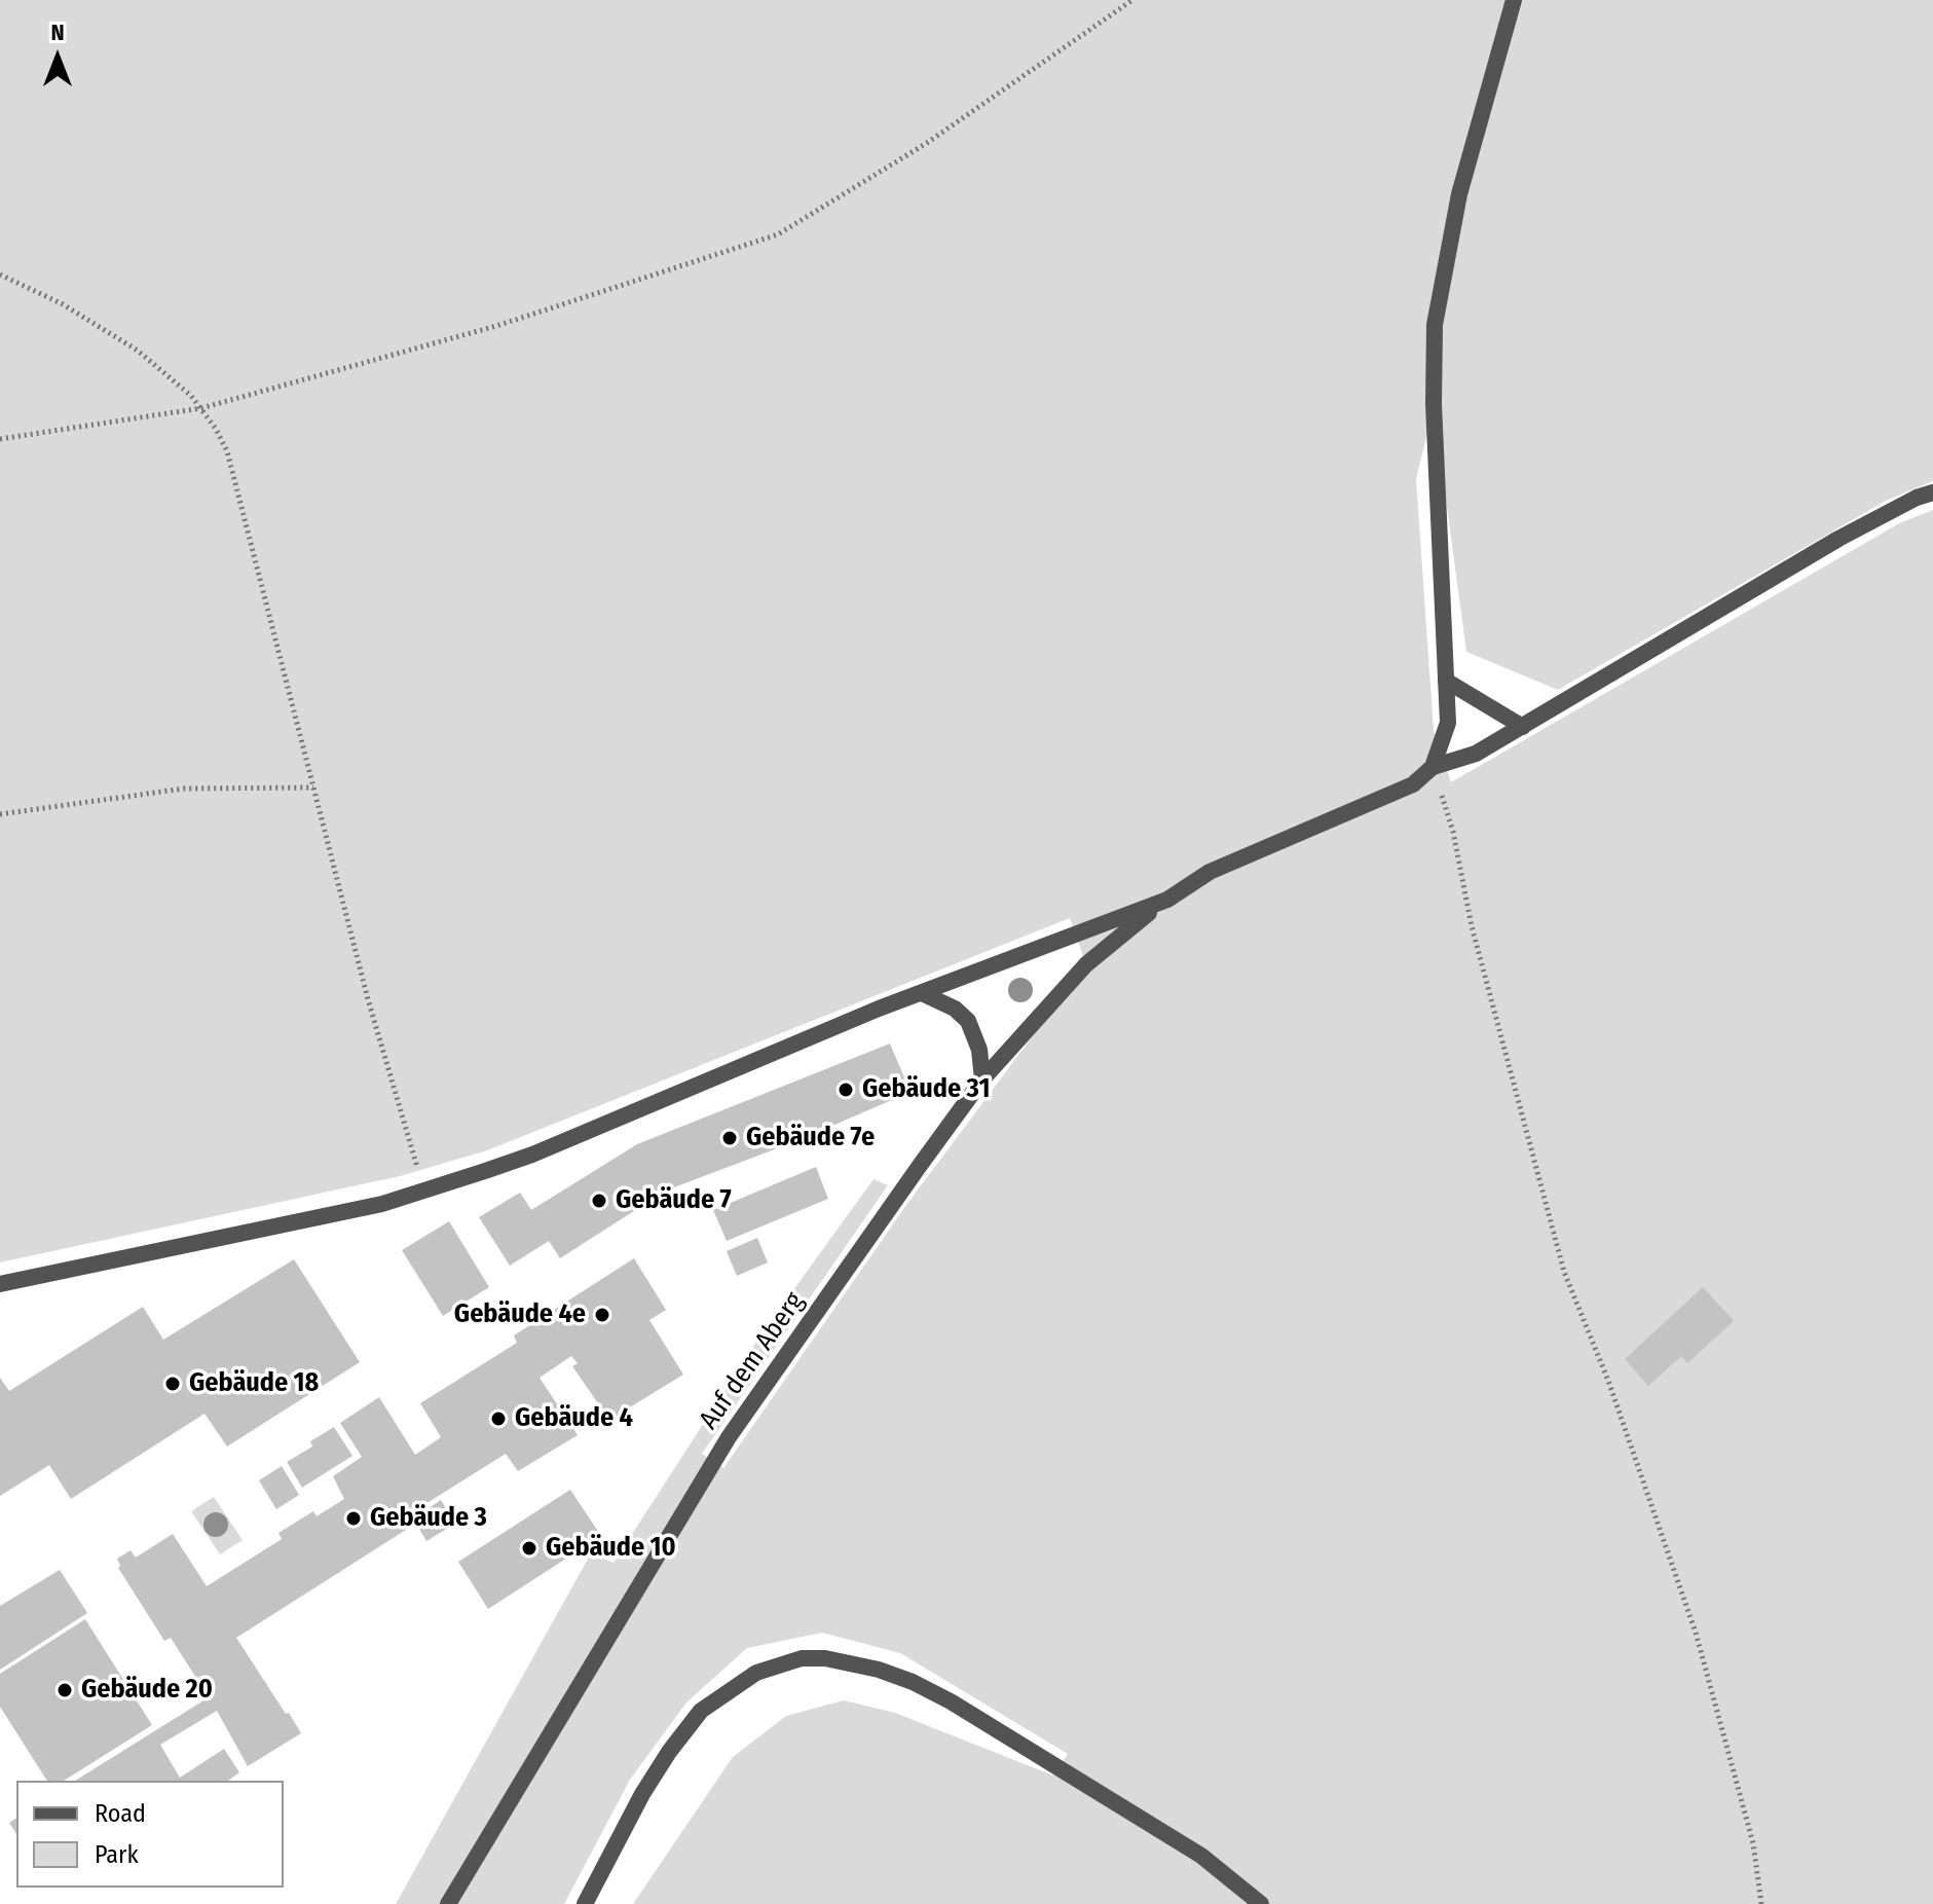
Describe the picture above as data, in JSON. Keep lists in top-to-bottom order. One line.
{"streets":{"street":["Auf dem Aberg"]},"places":["Gebäude 31","Gebäude 7e","Gebäude 7","Gebäude 4e","Gebäude 18","Gebäude 4","Gebäude 3","Gebäude 10","Gebäude 20"],"legend":["Road","Park"],"north":"top"}
